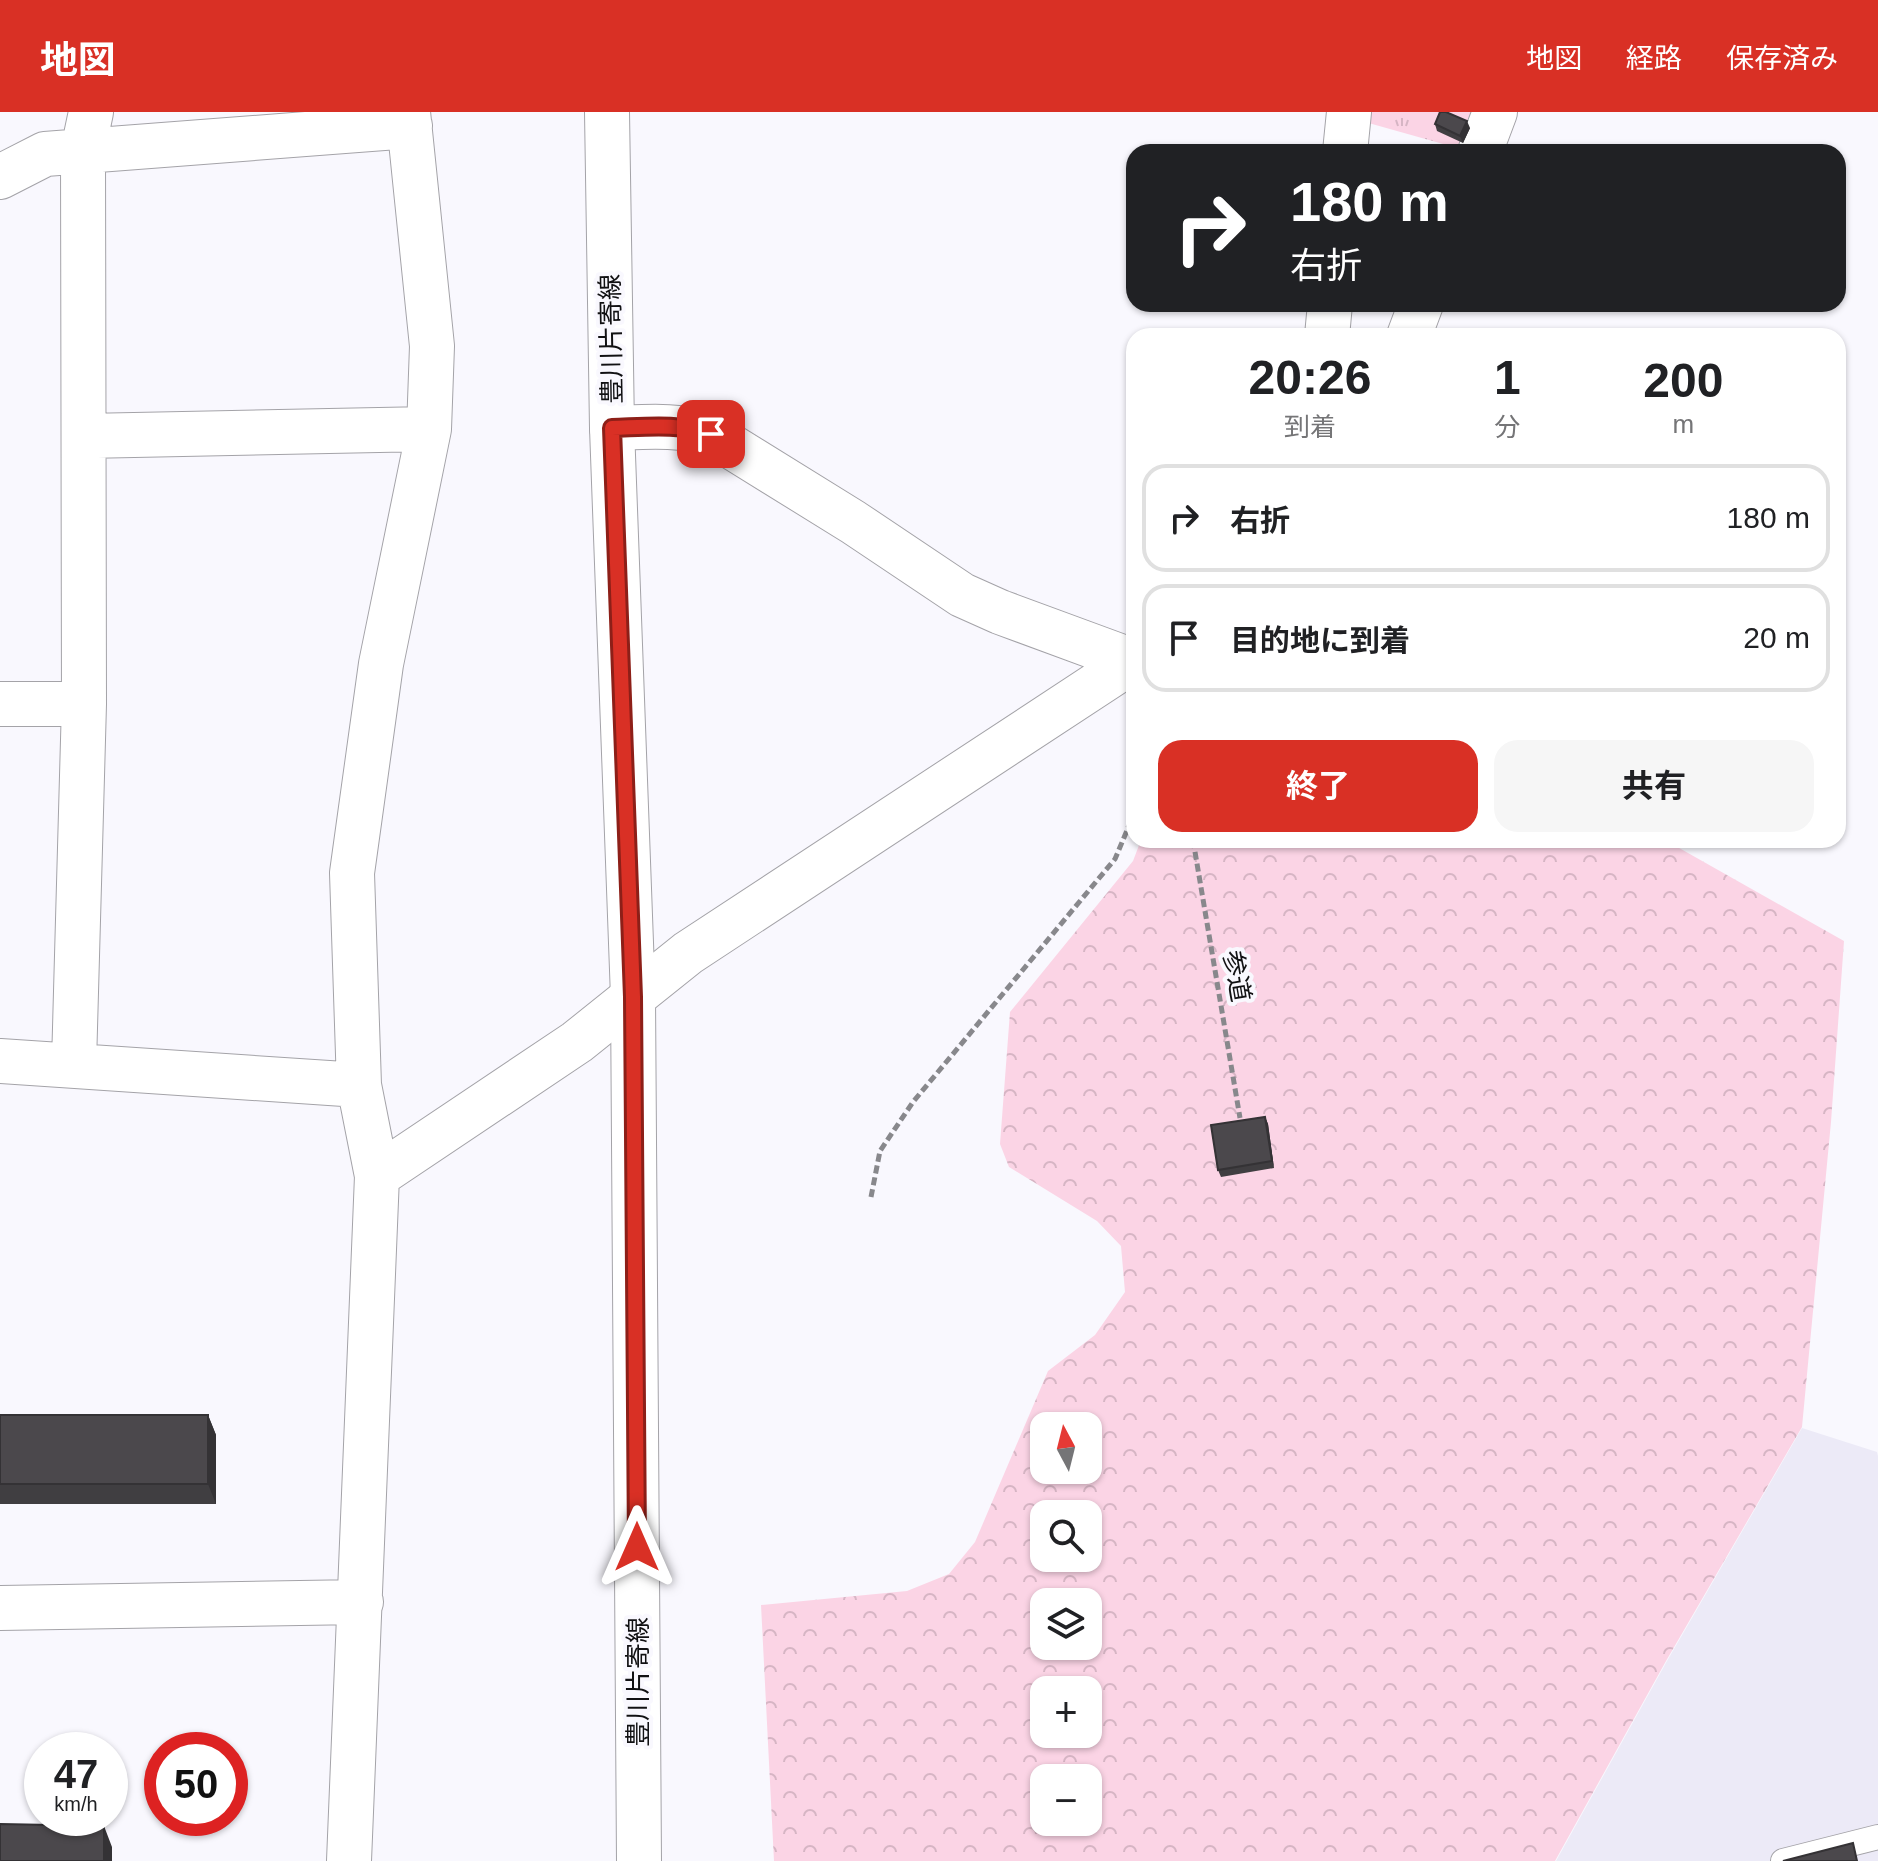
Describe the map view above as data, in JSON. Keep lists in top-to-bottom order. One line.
{"streets":{"street":["豊川片寄線"],"path":["参道"]},"north":"top","page":{"header":"地図","nav":["地図","経路","保存済み"],"turn":["180 m","右折"],"eta":["20:26","到着","1","分","200","m"],"list":[{"name":"右折","value":"180 m"},{"name":"目的地に到着","value":"20 m"}],"buttons":["終了","共有"],"map_buttons":["+","−"],"speed":"47 km/h","limit":"50"}}
